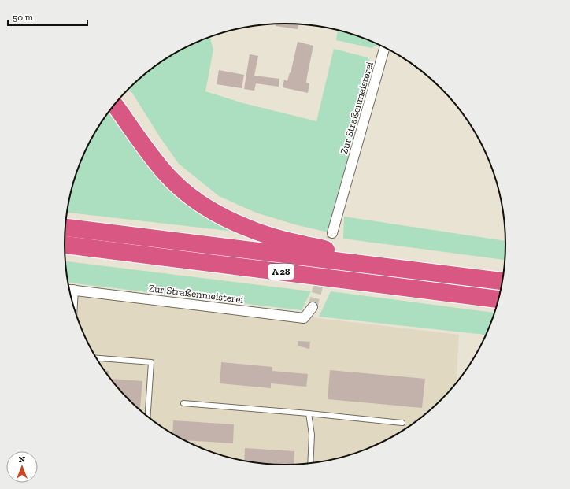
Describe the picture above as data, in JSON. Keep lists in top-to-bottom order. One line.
{"streets":{"highway":["A 28"],"street":["Zur Straßenmeisterei"]},"scale_bar":"50 m","north":"top"}
